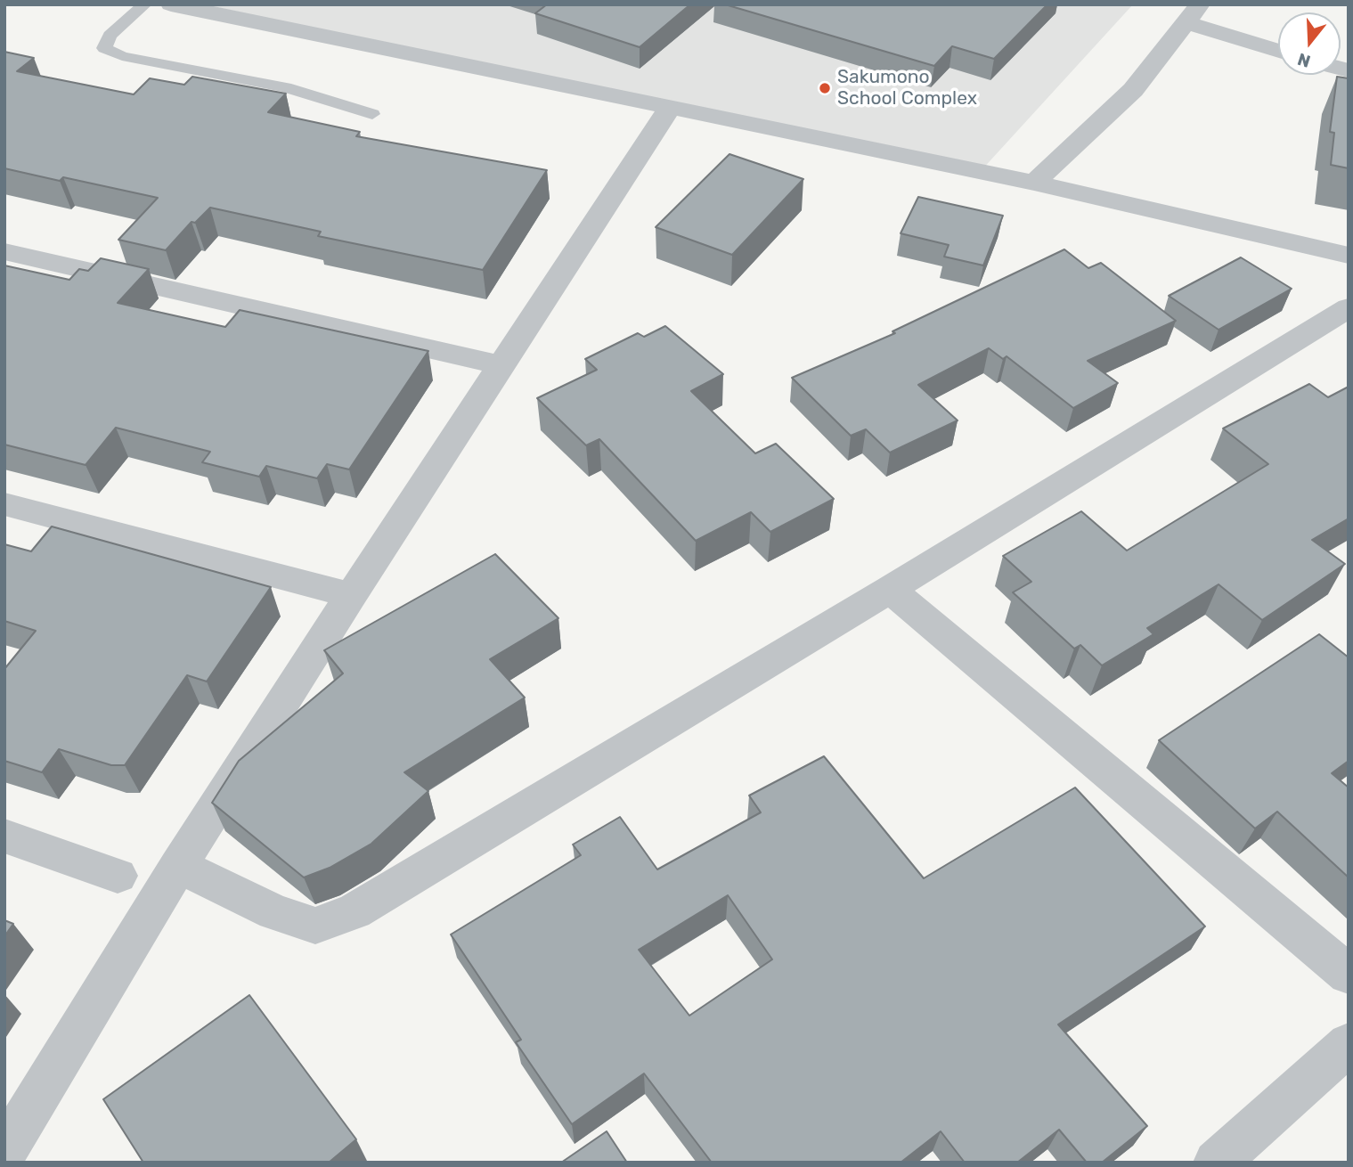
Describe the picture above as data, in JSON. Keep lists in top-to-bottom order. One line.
{"places":["Sakumono School Complex"],"north":"bottom"}
